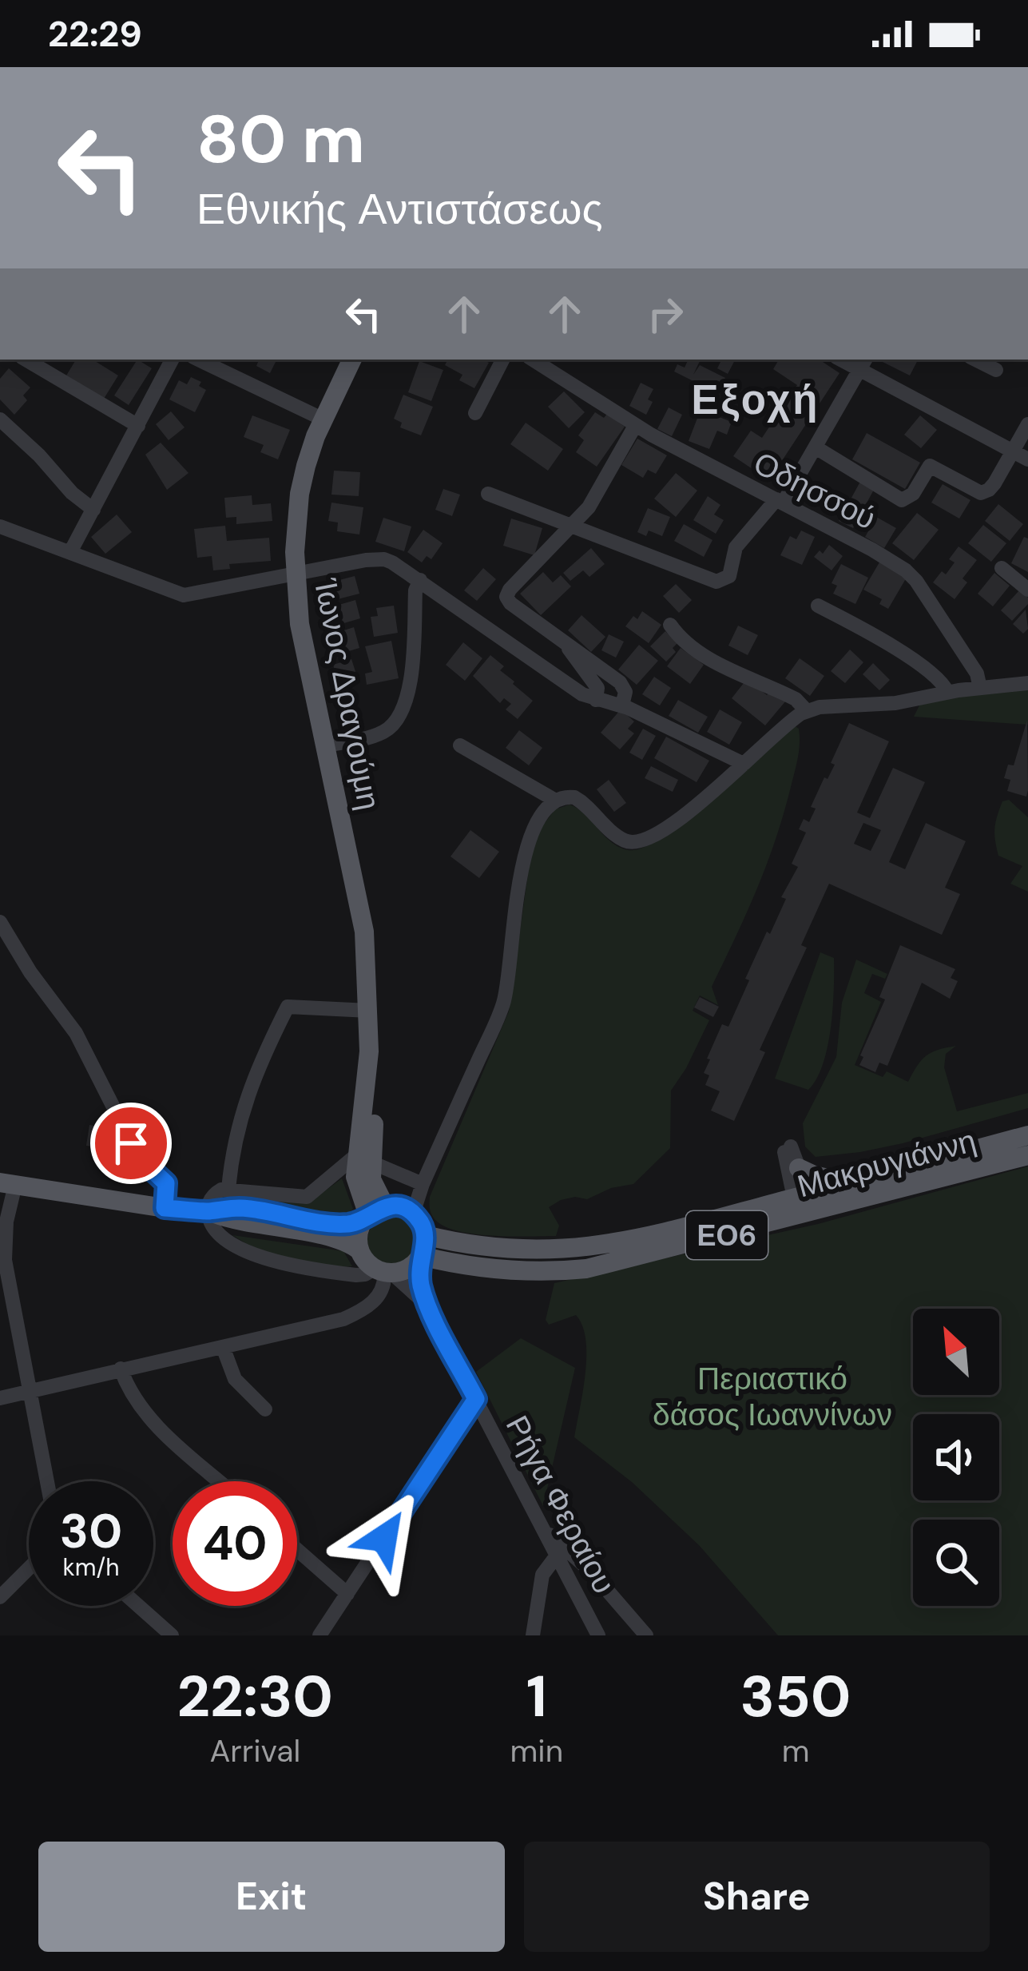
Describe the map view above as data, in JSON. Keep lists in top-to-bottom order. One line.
{"streets":{"main road":["Ίωνος Δραγούμη","Μακρυγιάννη","ΕΟ6"],"street":["Οδησσού","Ρήγα Φεραίου"]},"crossings":[["Ίωνος Δραγούμη","Μακρυγιάννη"]],"districts":["Εξοχή"],"parks":["Περιαστικό δάσος Ιωαννίνων"],"north":"top left","page":{"status":"22:29","turn":["80 m","Εθνικής Αντιστάσεως"],"speed":"30 km/h","limit":"40","eta":["22:30","Arrival","1","min","350","m"],"buttons":["Exit","Share"]}}
